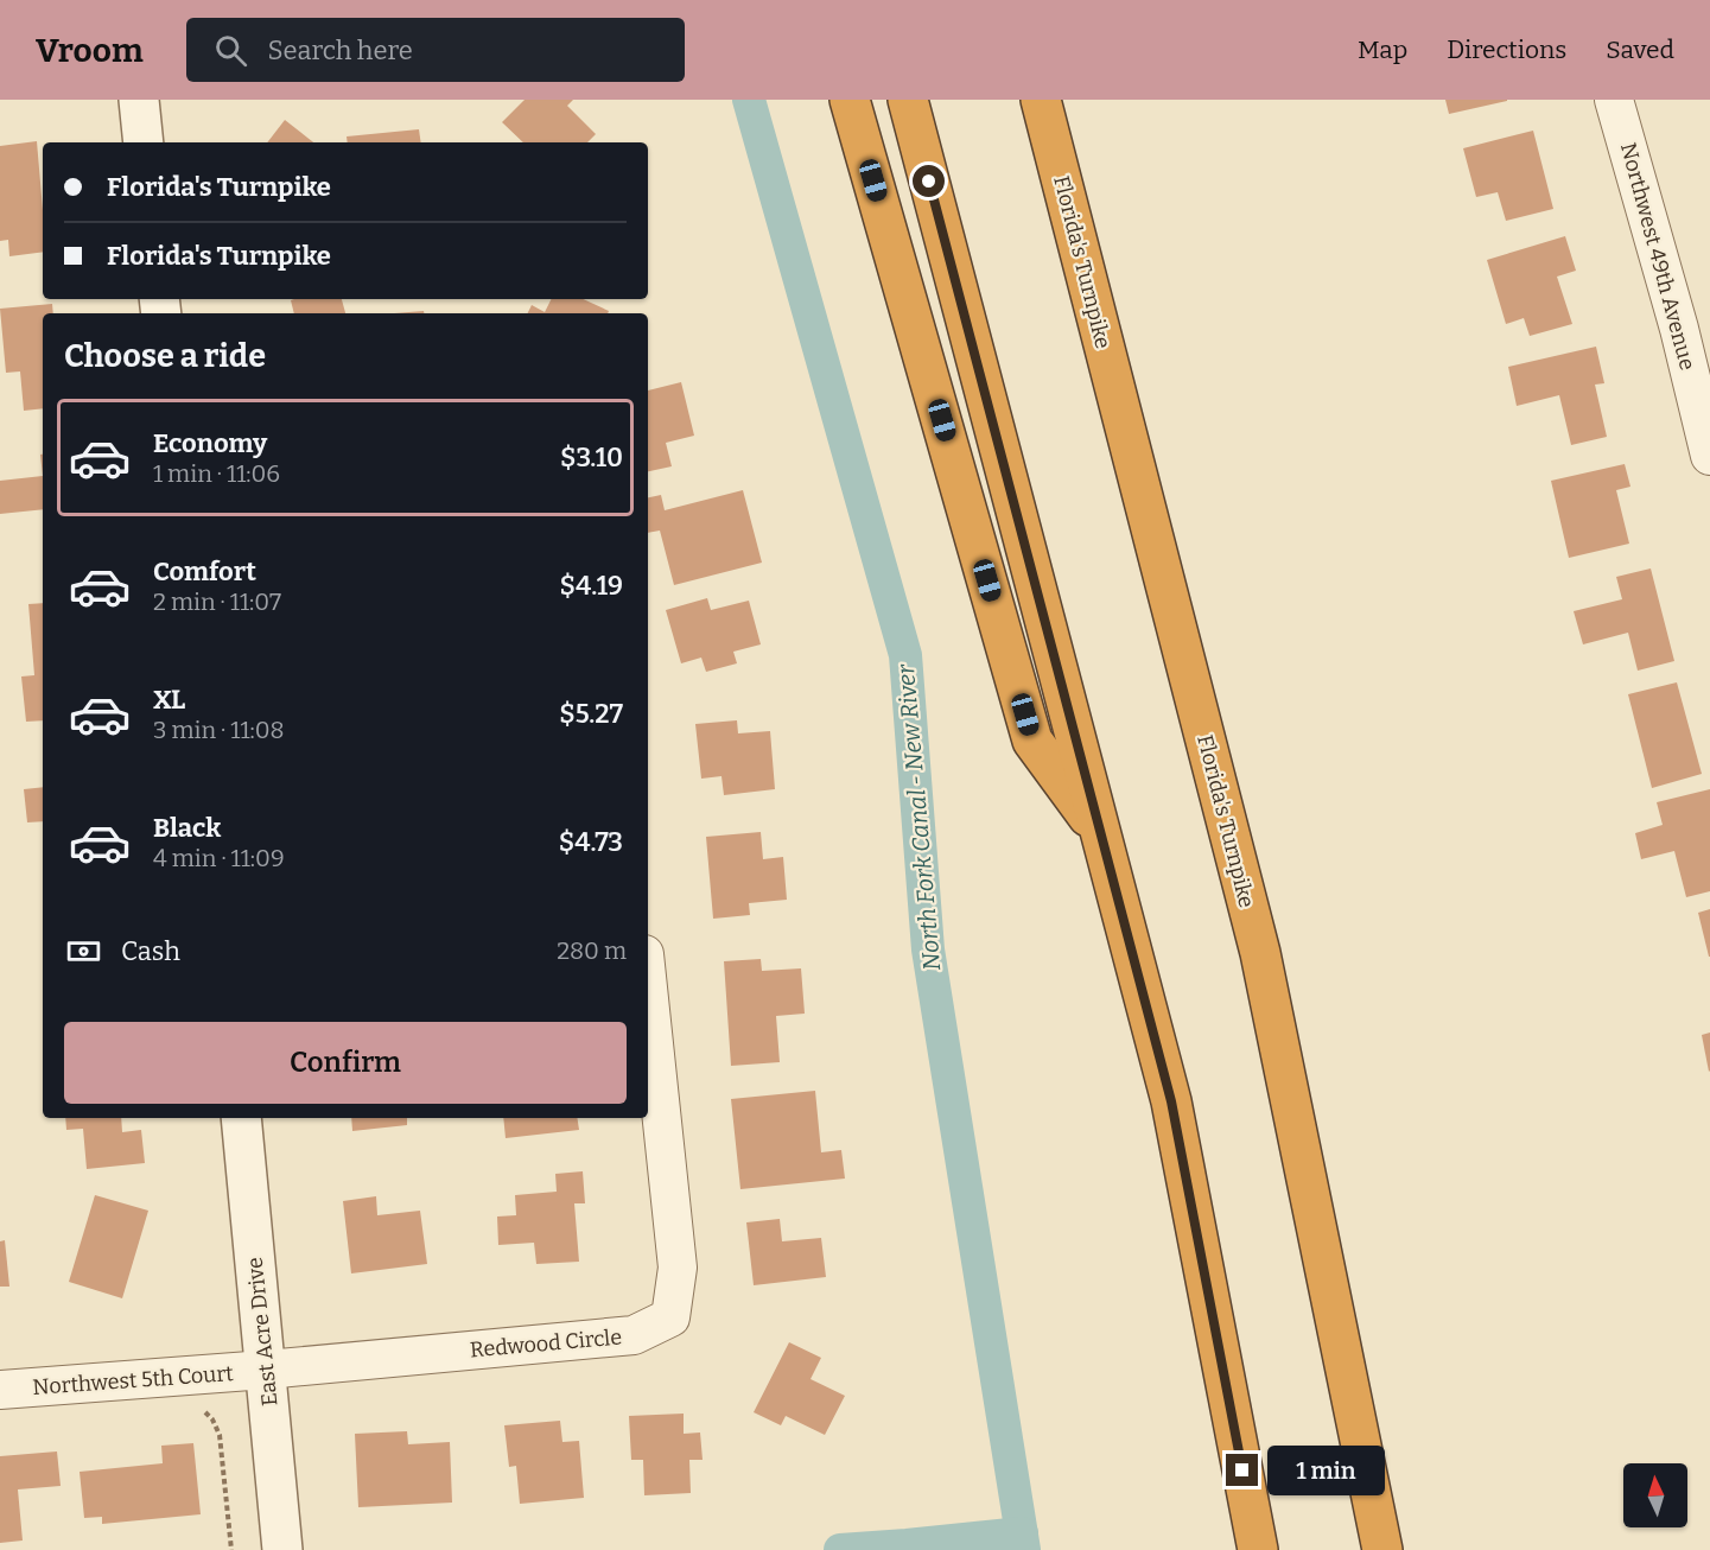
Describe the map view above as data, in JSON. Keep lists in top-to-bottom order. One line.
{"streets":{"highway":["Florida's Turnpike"],"street":["Northwest 49th Avenue","East Acre Drive","Redwood Circle","Northwest 5th Court"]},"crossings":[["East Acre Drive","Redwood Circle"],["East Acre Drive","Northwest 5th Court"],["Redwood Circle","Northwest 5th Court"]],"water":["North Fork Canal - New River"],"north":"top","page":{"header":"Vroom","search":"Search here","nav":["Map","Directions","Saved"],"banner":["Florida's Turnpike","Florida's Turnpike"],"heading":"Choose a ride","list":[{"name":"Economy","note":"1 min · 11:06","value":"$3.10"},{"name":"Comfort","note":"2 min · 11:07","value":"$4.19"},{"name":"XL","note":"3 min · 11:08","value":"$5.27"},{"name":"Black","note":"4 min · 11:09","value":"$4.73"}],"pay":["Cash","280 m"],"buttons":"Confirm","bubble":"1 min"}}
